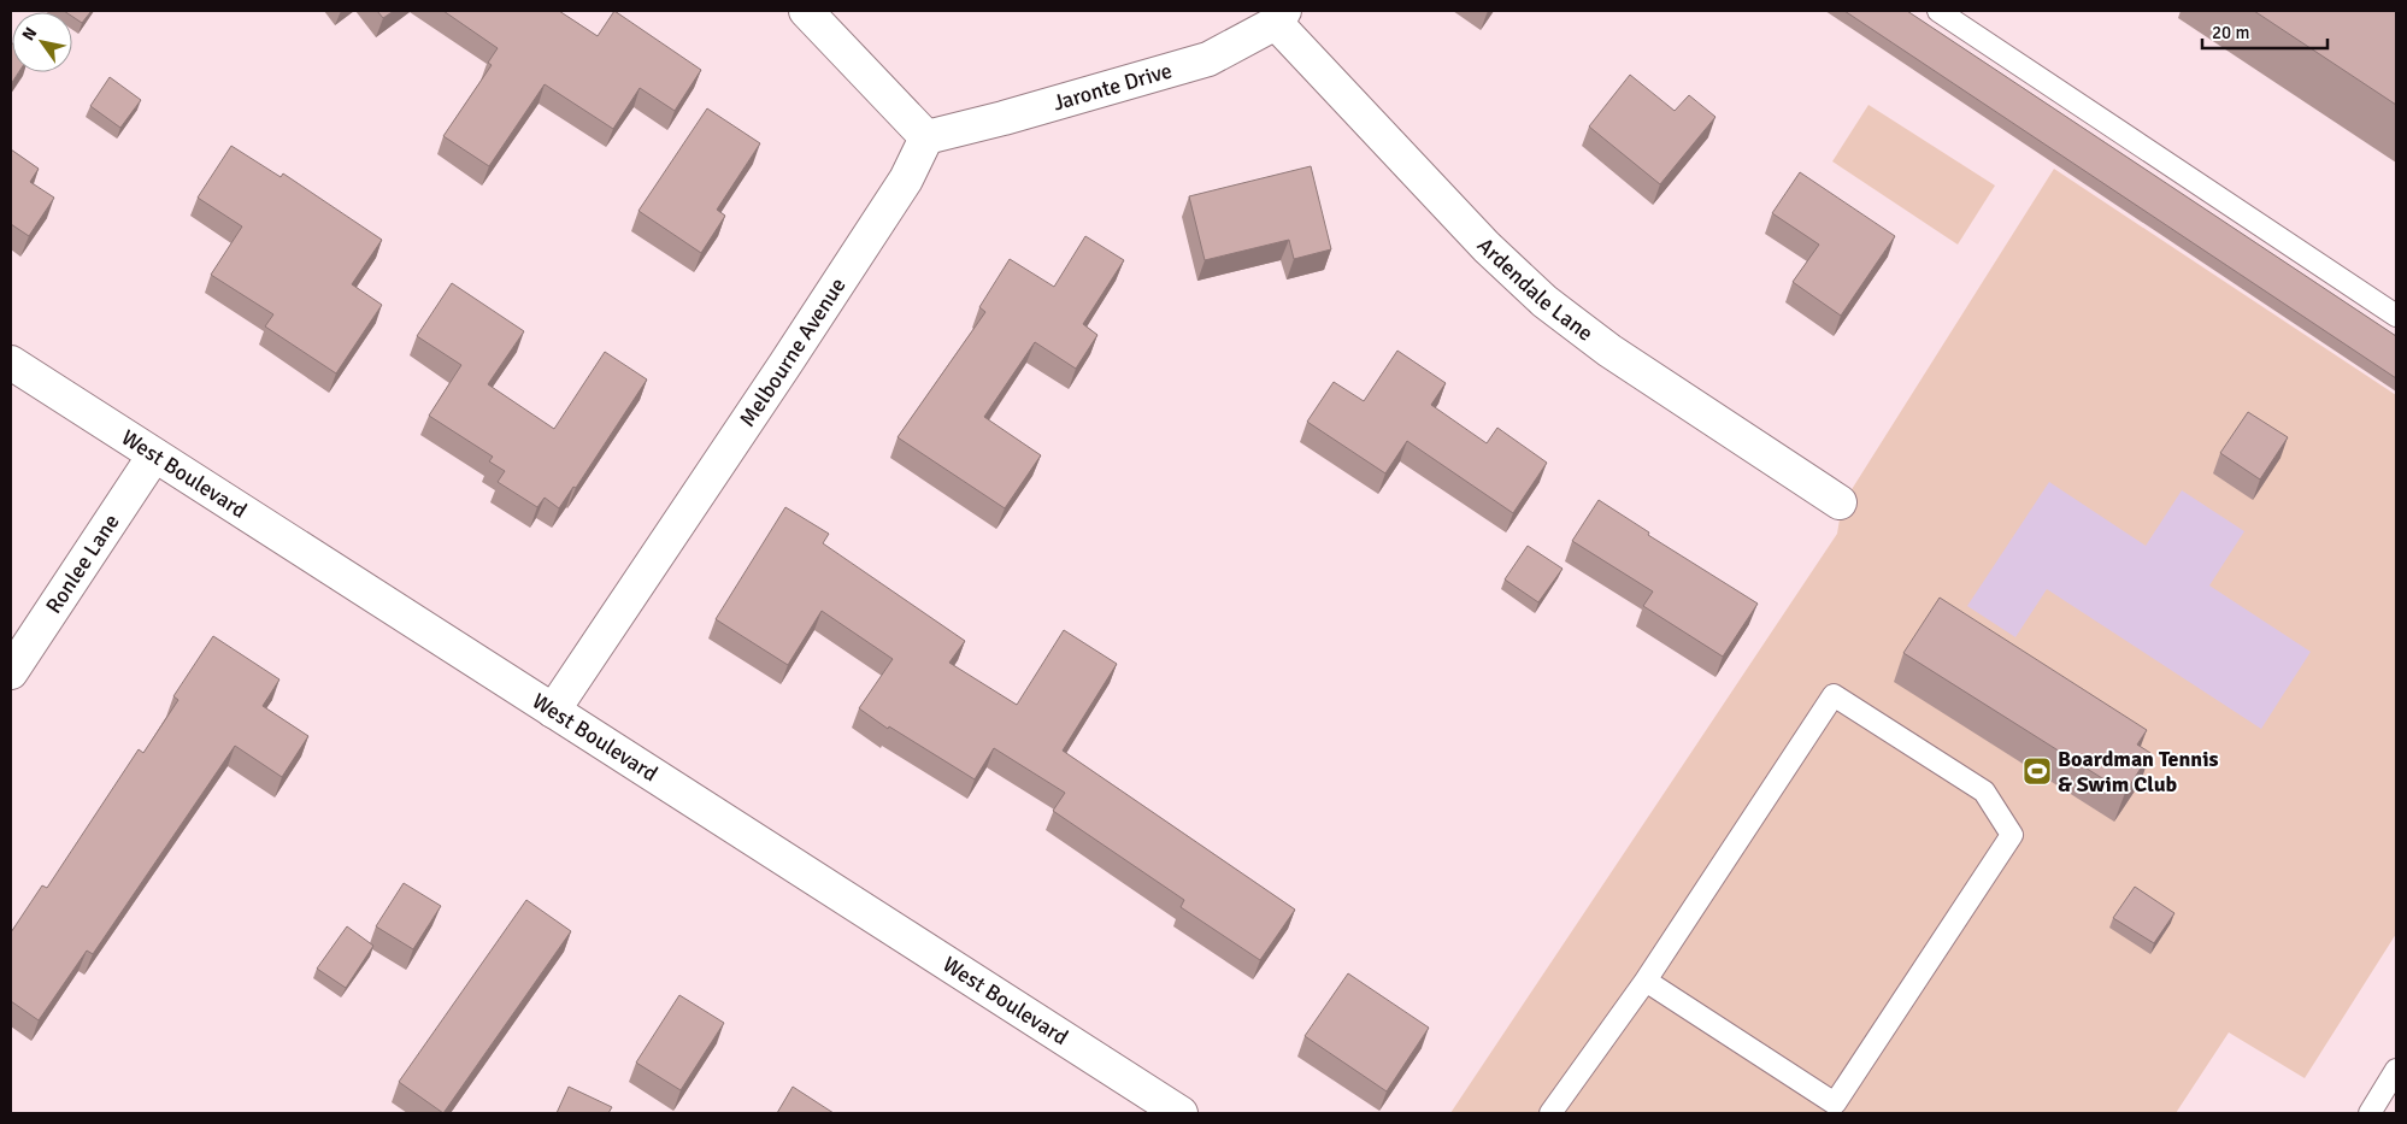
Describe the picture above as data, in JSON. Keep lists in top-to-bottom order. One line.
{"streets":{"street":["Jaronte Drive","Ardendale Lane","Melbourne Avenue","West Boulevard","Ronlee Lane"]},"crossings":[["Jaronte Drive","Ardendale Lane"],["Jaronte Drive","Melbourne Avenue"],["Melbourne Avenue","West Boulevard"],["West Boulevard","Ronlee Lane"]],"places":{"sports":["Boardman Tennis & Swim Club"]},"scale_bar":"20 m","north":"top left"}
